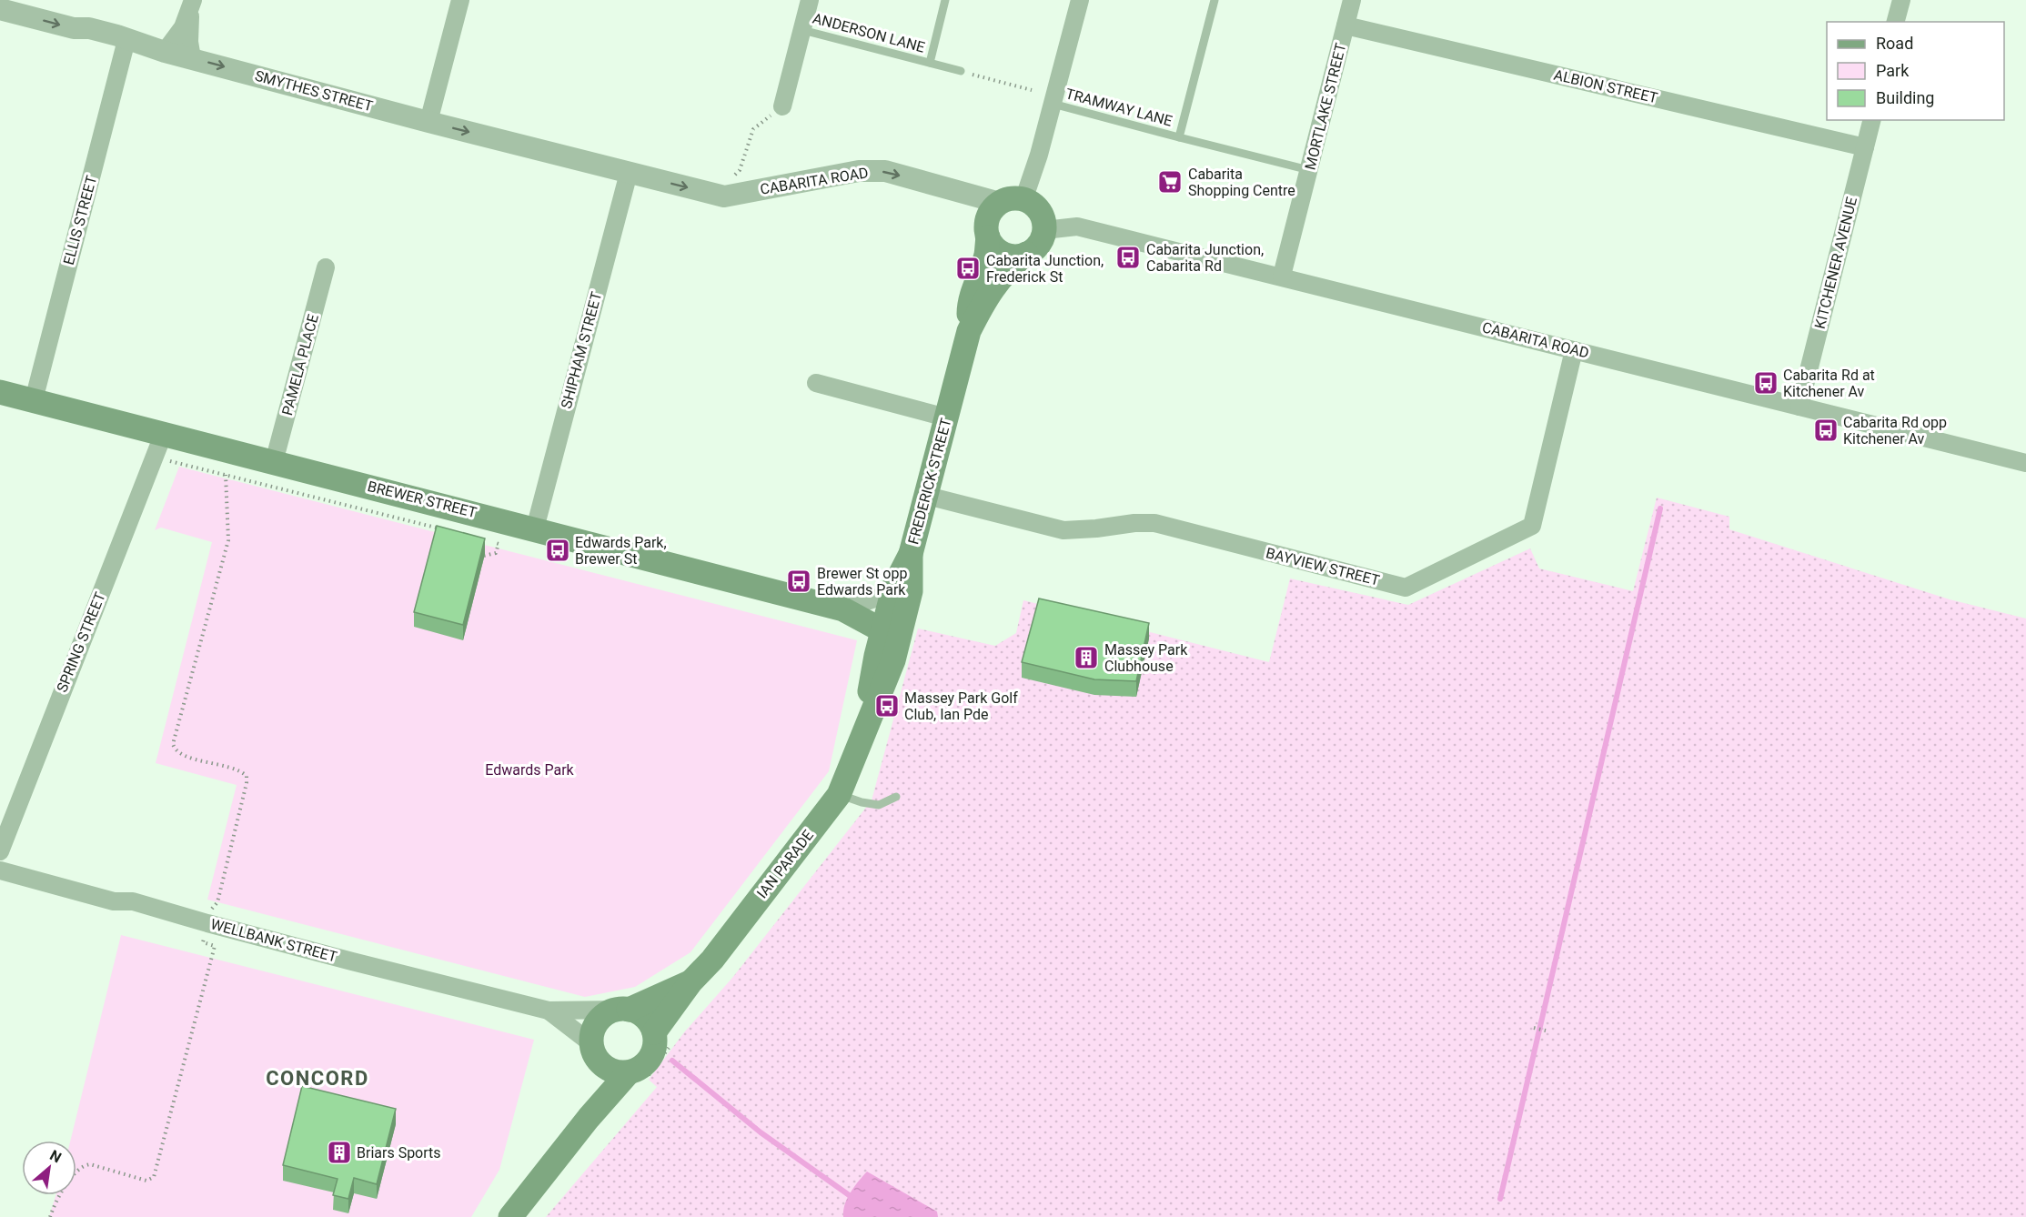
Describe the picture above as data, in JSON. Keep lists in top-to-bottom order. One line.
{"streets":{"main road":["FREDERICK STREET","BREWER STREET","IAN PARADE"],"street":["ALBION STREET","SMYTHES STREET","MORTLAKE STREET","CABARITA ROAD","ELLIS STREET","KITCHENER AVENUE","SHIPHAM STREET","PAMELA PLACE","BAYVIEW STREET","SPRING STREET","WELLBANK STREET"],"lane":["ANDERSON LANE","TRAMWAY LANE"]},"crossings":[["ALBION STREET","MORTLAKE STREET"],["ALBION STREET","KITCHENER AVENUE"],["SMYTHES STREET","CABARITA ROAD"],["SMYTHES STREET","ELLIS STREET"],["SMYTHES STREET","SHIPHAM STREET"],["MORTLAKE STREET","TRAMWAY LANE"],["MORTLAKE STREET","CABARITA ROAD"],["CABARITA ROAD","KITCHENER AVENUE"],["CABARITA ROAD","SHIPHAM STREET"],["CABARITA ROAD","FREDERICK STREET"],["CABARITA ROAD","BAYVIEW STREET"],["ELLIS STREET","BREWER STREET"],["SHIPHAM STREET","BREWER STREET"],["PAMELA PLACE","BREWER STREET"],["FREDERICK STREET","BAYVIEW STREET"],["FREDERICK STREET","IAN PARADE"],["BREWER STREET","SPRING STREET"],["BREWER STREET","IAN PARADE"],["IAN PARADE","WELLBANK STREET"]],"one_way":["SMYTHES STREET"],"districts":["CONCORD"],"parks":["Edwards Park"],"places":{"supermarket":["Cabarita Shopping Centre"],"bus stop":["Cabarita Junction, Cabarita Rd","Cabarita Junction, Frederick St","Cabarita Rd at Kitchener Av","Cabarita Rd opp Kitchener Av","Edwards Park, Brewer St","Brewer St opp Edwards Park","Massey Park Golf Club, Ian Pde"],"building":["Massey Park Clubhouse","Briars Sports"]},"legend":["Road","Park","Building"],"north":"top right"}
